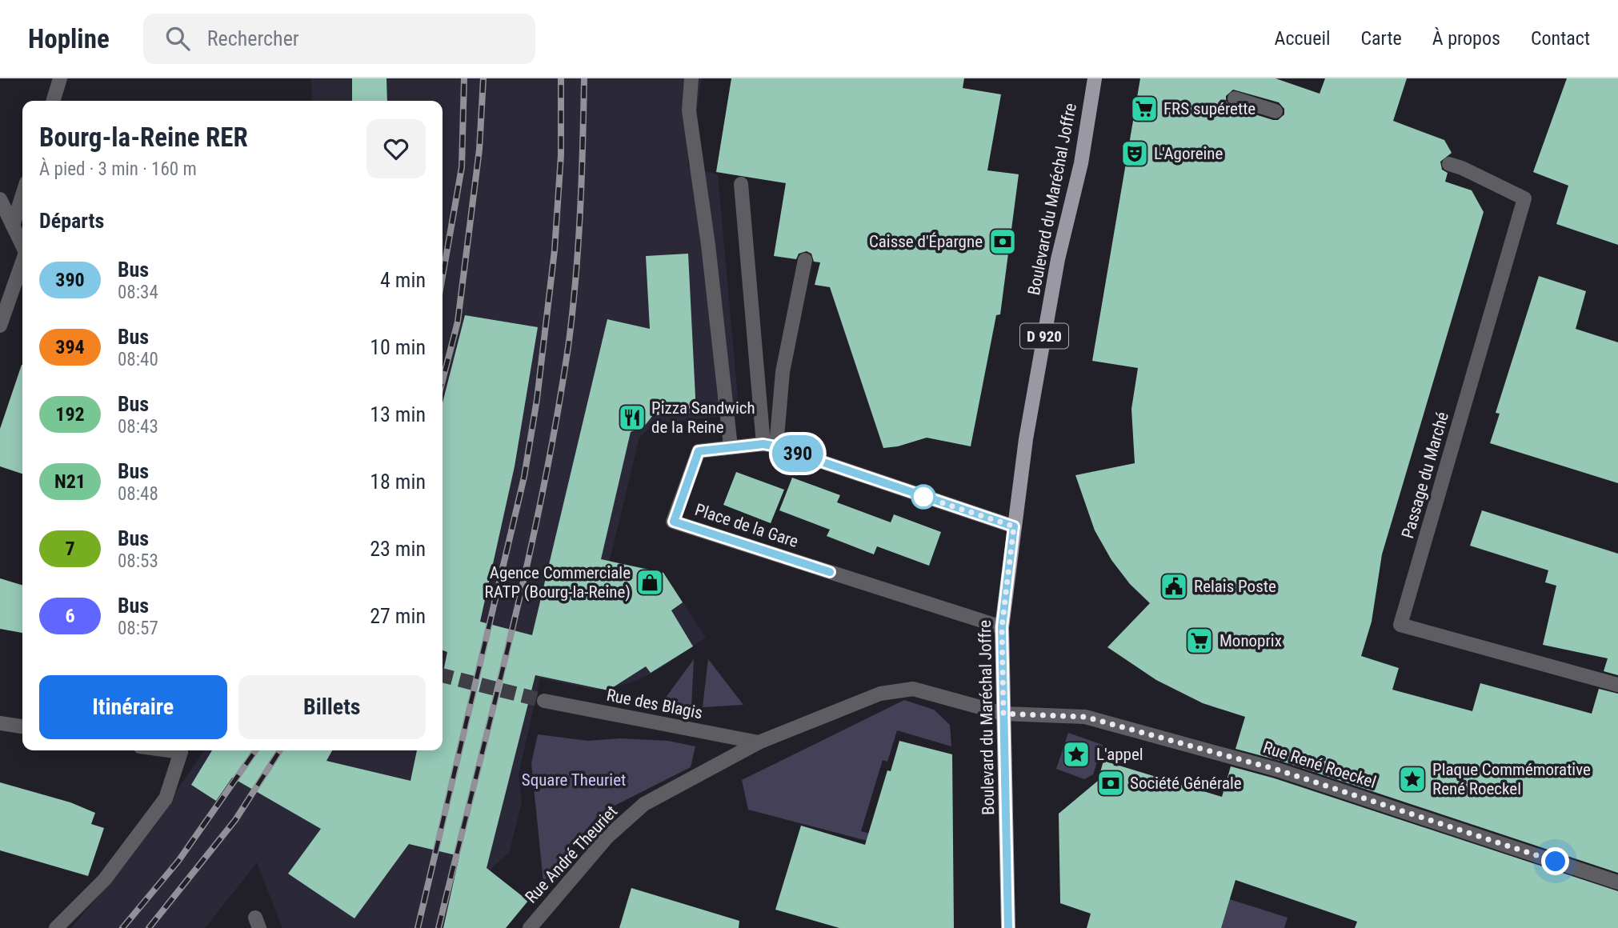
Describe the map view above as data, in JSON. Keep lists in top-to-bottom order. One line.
{"streets":{"main road":["Boulevard du Maréchal Joffre","D 920"],"street":["Passage du Marché","Place de la Gare","Rue des Blagis","Rue René Roeckel","Rue André Theuriet"]},"crossings":[["Boulevard du Maréchal Joffre","Place de la Gare"],["Boulevard du Maréchal Joffre","Rue René Roeckel"],["Rue des Blagis","Rue André Theuriet"]],"parks":["Square Theuriet"],"places":{"supermarket":["FRS supérette","Monoprix"],"theatre":["L'Agoreine"],"bank":["Caisse d'Épargne","Société Générale"],"restaurant":["Pizza Sandwich de la Reine"],"shop":["Agence Commerciale RATP (Bourg-la-Reine)"],"public building":["Relais Poste"],"place":["L'appel","Plaque Commémorative René Roeckel"]},"lines":["bus line 390"],"page":{"header":"Hopline","search":"Rechercher","nav":["Accueil","Carte","À propos","Contact"],"on_map":"390","heading":[["Bourg-la-Reine RER","À pied · 3 min · 160 m"],"Départs"],"list":[{"mark":"390","name":"Bus","note":"08:34","value":"4 min"},{"mark":"394","name":"Bus","note":"08:40","value":"10 min"},{"mark":"192","name":"Bus","note":"08:43","value":"13 min"},{"mark":"N21","name":"Bus","note":"08:48","value":"18 min"},{"mark":"7","name":"Bus","note":"08:53","value":"23 min"},{"mark":"6","name":"Bus","note":"08:57","value":"27 min"}],"buttons":["Itinéraire","Billets"]}}
